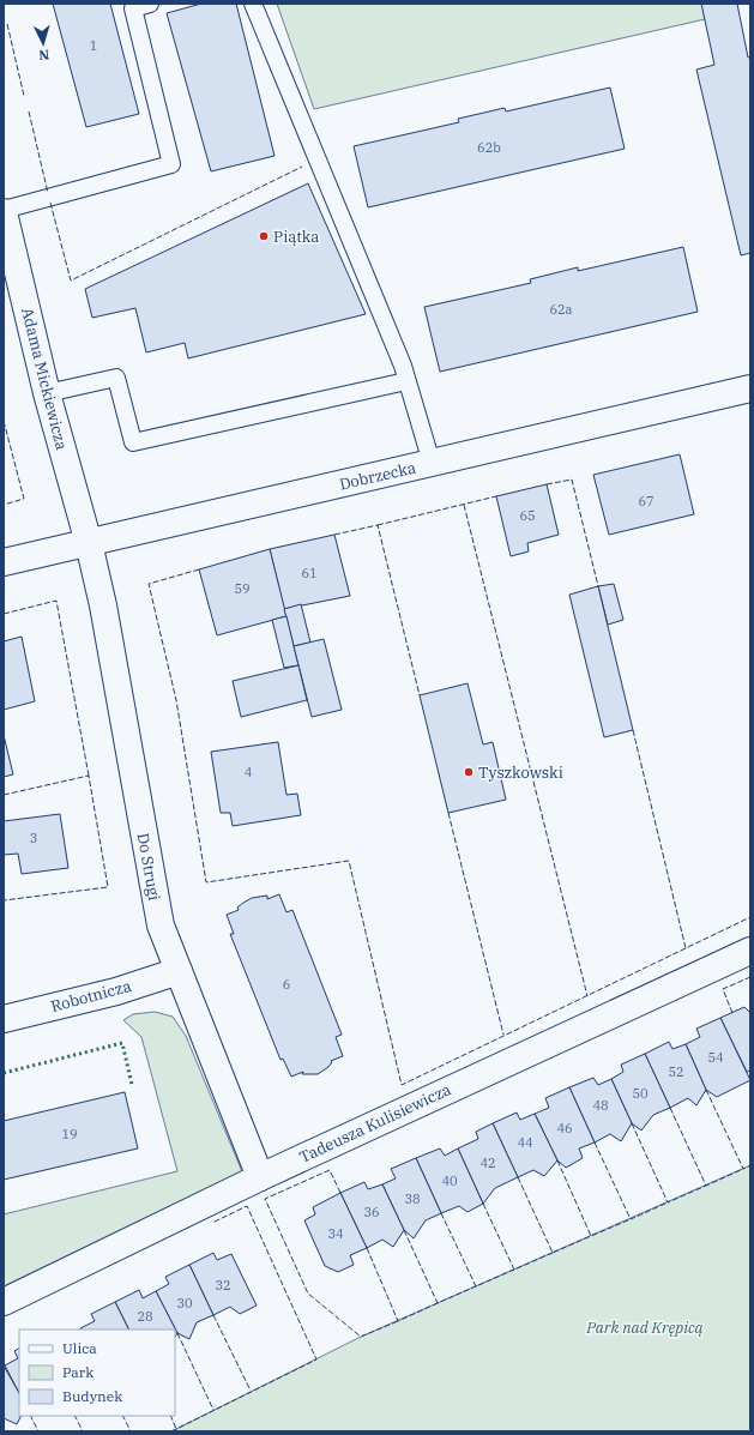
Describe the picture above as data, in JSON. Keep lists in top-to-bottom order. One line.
{"streets":{"street":["Adama Mickiewicza","Dobrzecka","Do Strugi","Robotnicza","Tadeusza Kulisiewicza"]},"crossings":[["Adama Mickiewicza","Dobrzecka"],["Adama Mickiewicza","Do Strugi"],["Dobrzecka","Do Strugi"],["Do Strugi","Robotnicza"],["Do Strugi","Tadeusza Kulisiewicza"]],"parks":["Park nad Krępicą"],"places":["Piątka","Tyszkowski"],"house_numbers":["1","62b","62a","67","65","61","59","4","3","6","54","52","50","48","46","19","44","42","40","38","36","34","32","30","28"],"legend":["Ulica","Park","Budynek"],"north":"bottom"}
